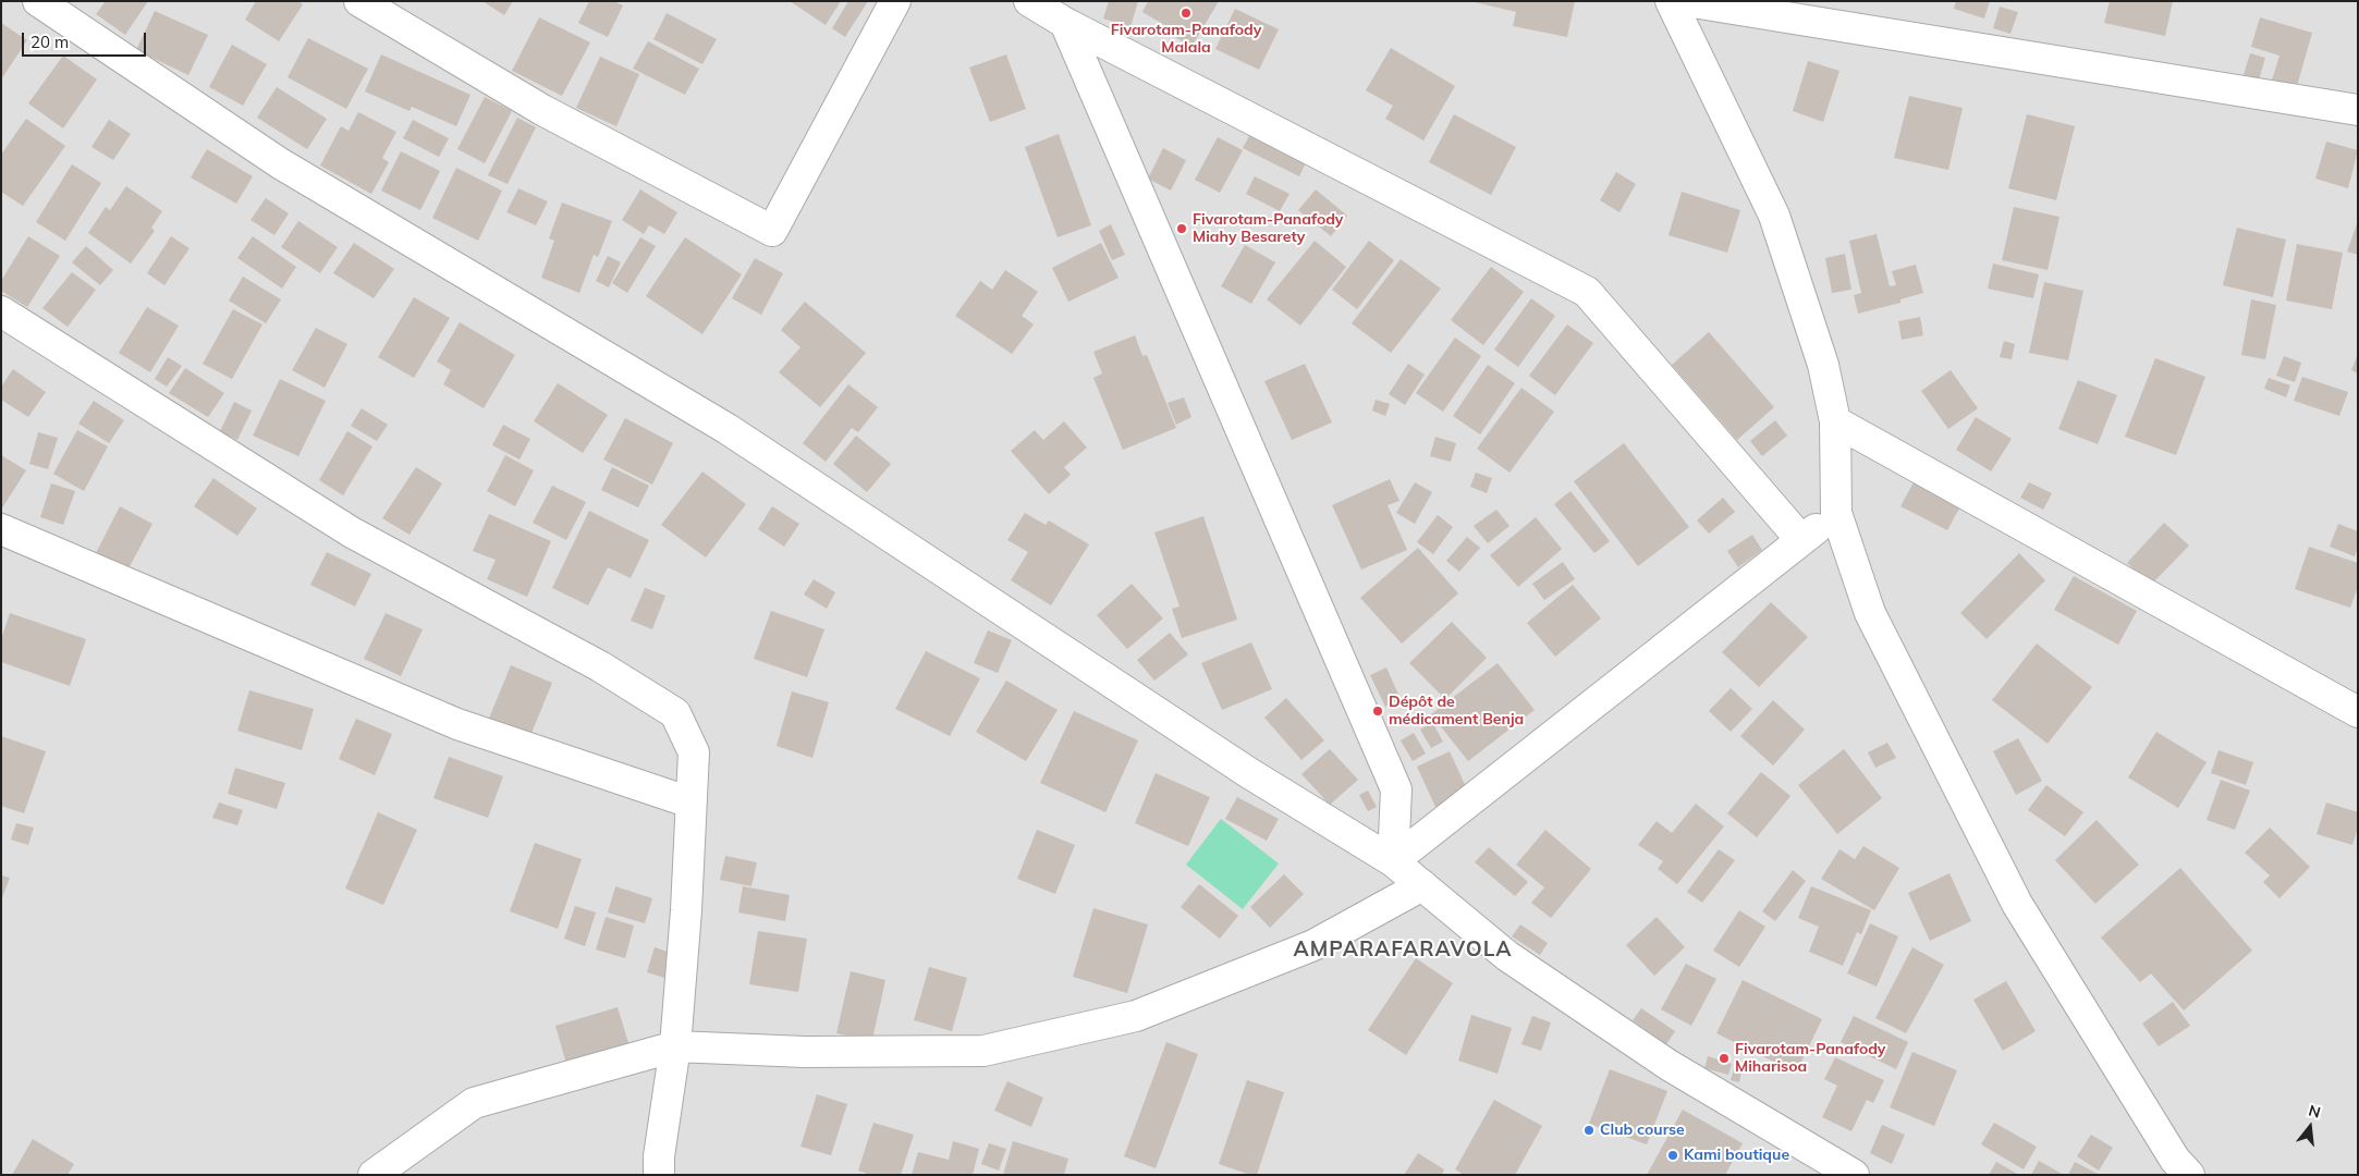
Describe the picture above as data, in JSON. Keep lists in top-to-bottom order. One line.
{"districts":["AMPARAFARAVOLA"],"places":["Fivarotam-Panafody Malala","Fivarotam-Panafody Miahy Besarety","Dépôt de médicament Benja","Fivarotam-Panafody Miharisoa","Club course","Kami boutique"],"scale_bar":"20 m","north":"top"}
